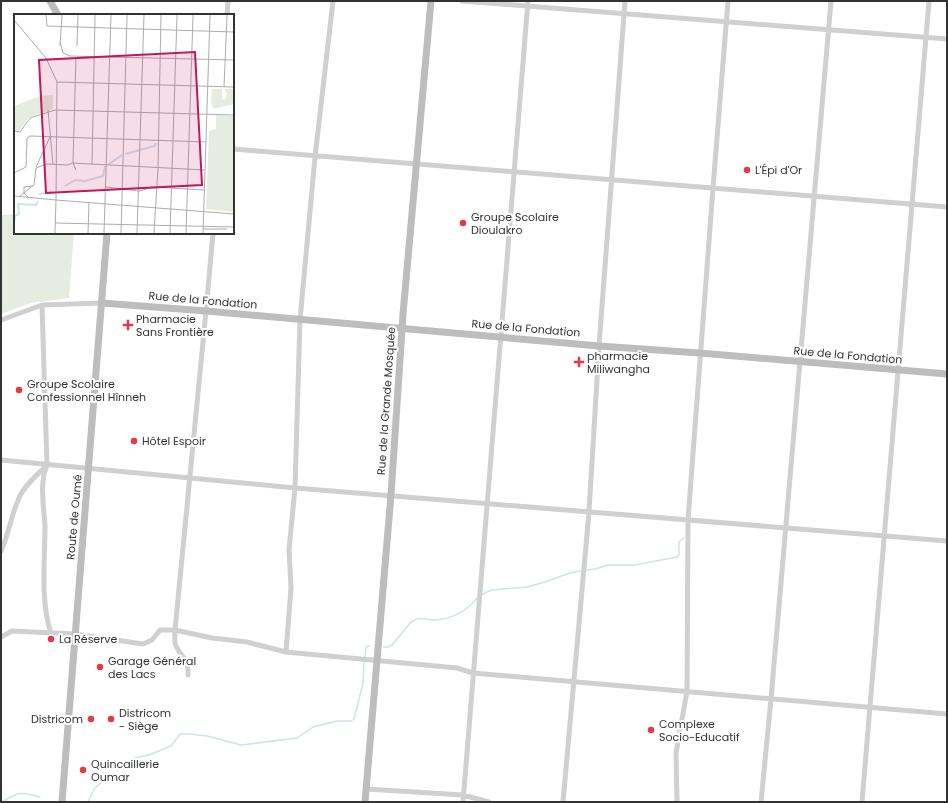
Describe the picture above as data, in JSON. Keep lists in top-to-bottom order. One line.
{"streets":{"street":["Rue de la Fondation","Rue de la Grande Mosquée","Route de Oumé"]},"crossings":[["Rue de la Fondation","Rue de la Grande Mosquée"],["Rue de la Fondation","Route de Oumé"]],"places":{"other":["L'Épi d'Or","Groupe Scolaire Dioulakro","Groupe Scolaire Confessionnel Hînneh","Hôtel Espoir","La Réserve","Garage Général des Lacs","Districom","Districom - Siège","Complexe Socio-Educatif","Quincaillerie Oumar"],"health":["Pharmacie Sans Frontière","pharmacie Miliwangha"]}}
